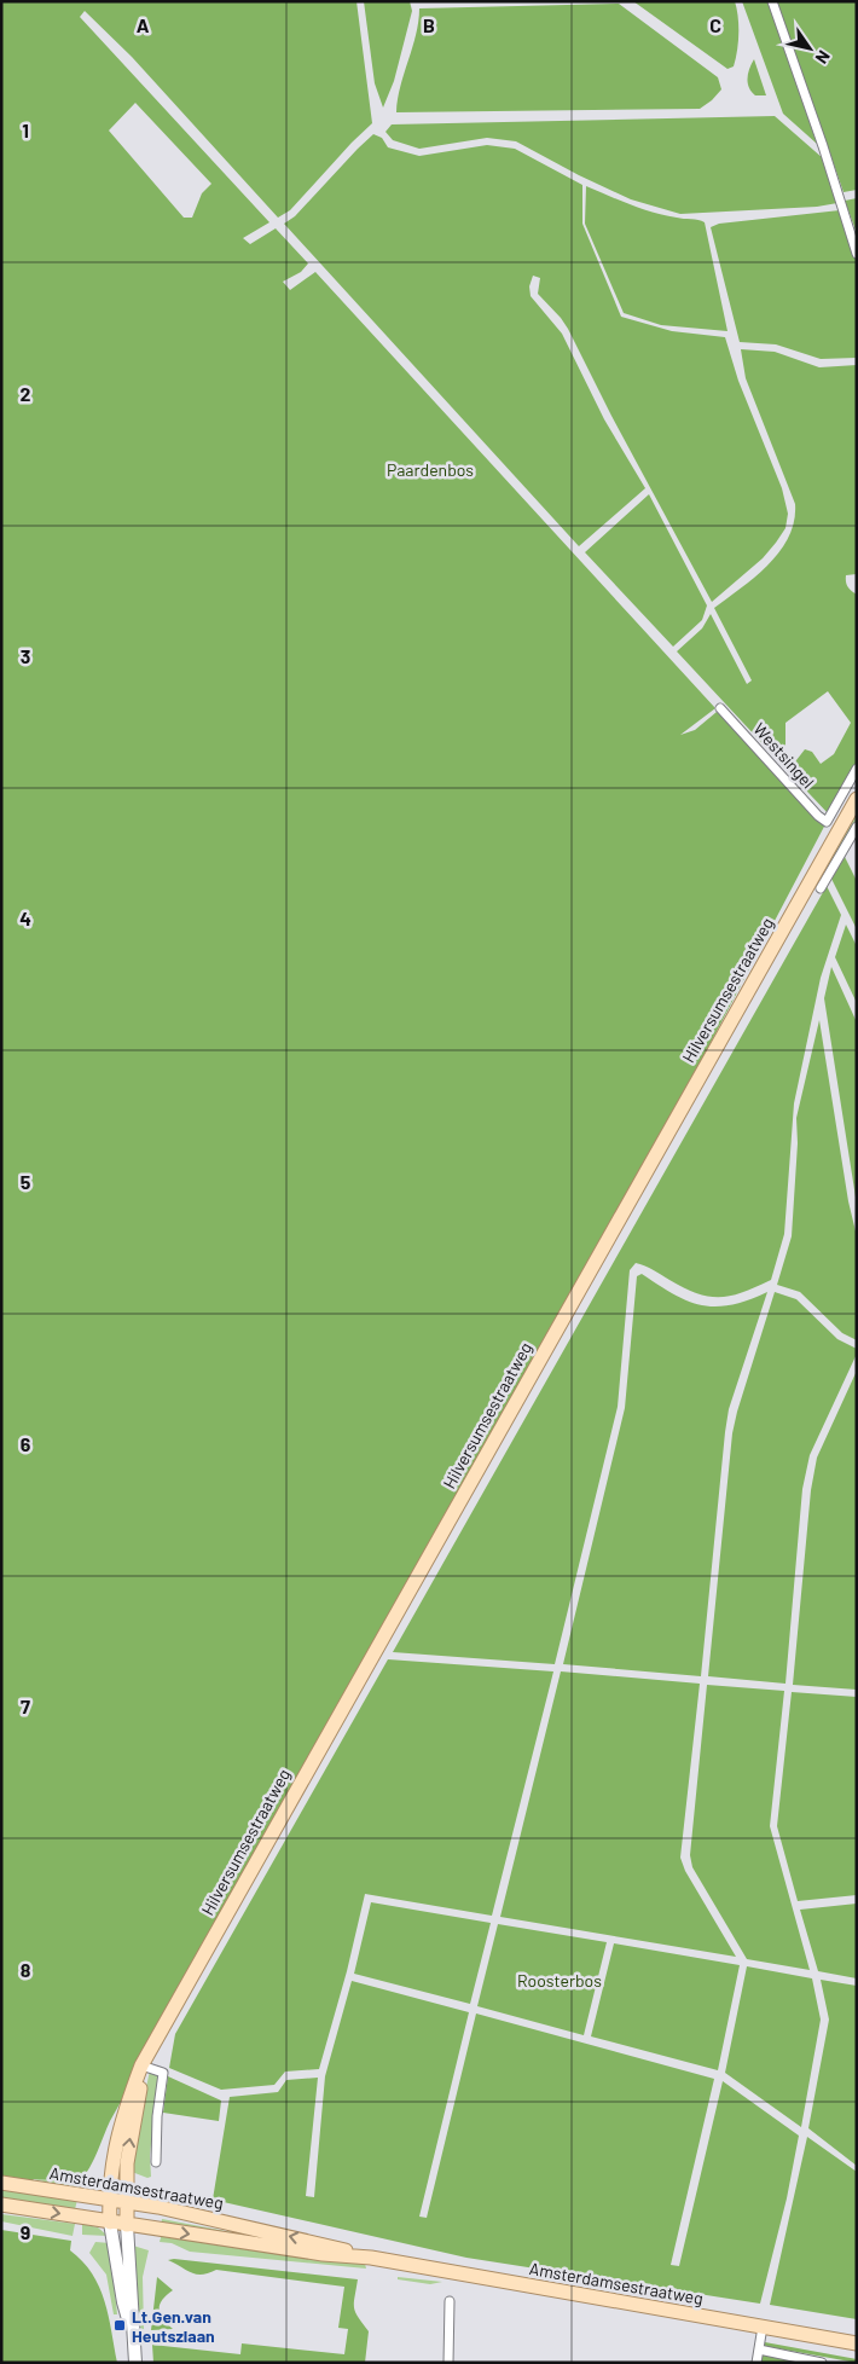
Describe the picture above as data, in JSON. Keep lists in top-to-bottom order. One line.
{"streets":{"main road":["Hilversumsestraatweg","Amsterdamsestraatweg"],"street":["Westsingel"]},"crossings":[["Hilversumsestraatweg","Amsterdamsestraatweg"]],"parks":["Paardenbos","Roosterbos"],"places":{"transit":["Lt.Gen.van Heutszlaan"]},"north":"bottom right","grid":{"columns":["A","B","C"],"rows":["1","2","3","4","5","6","7","8","9"]}}
